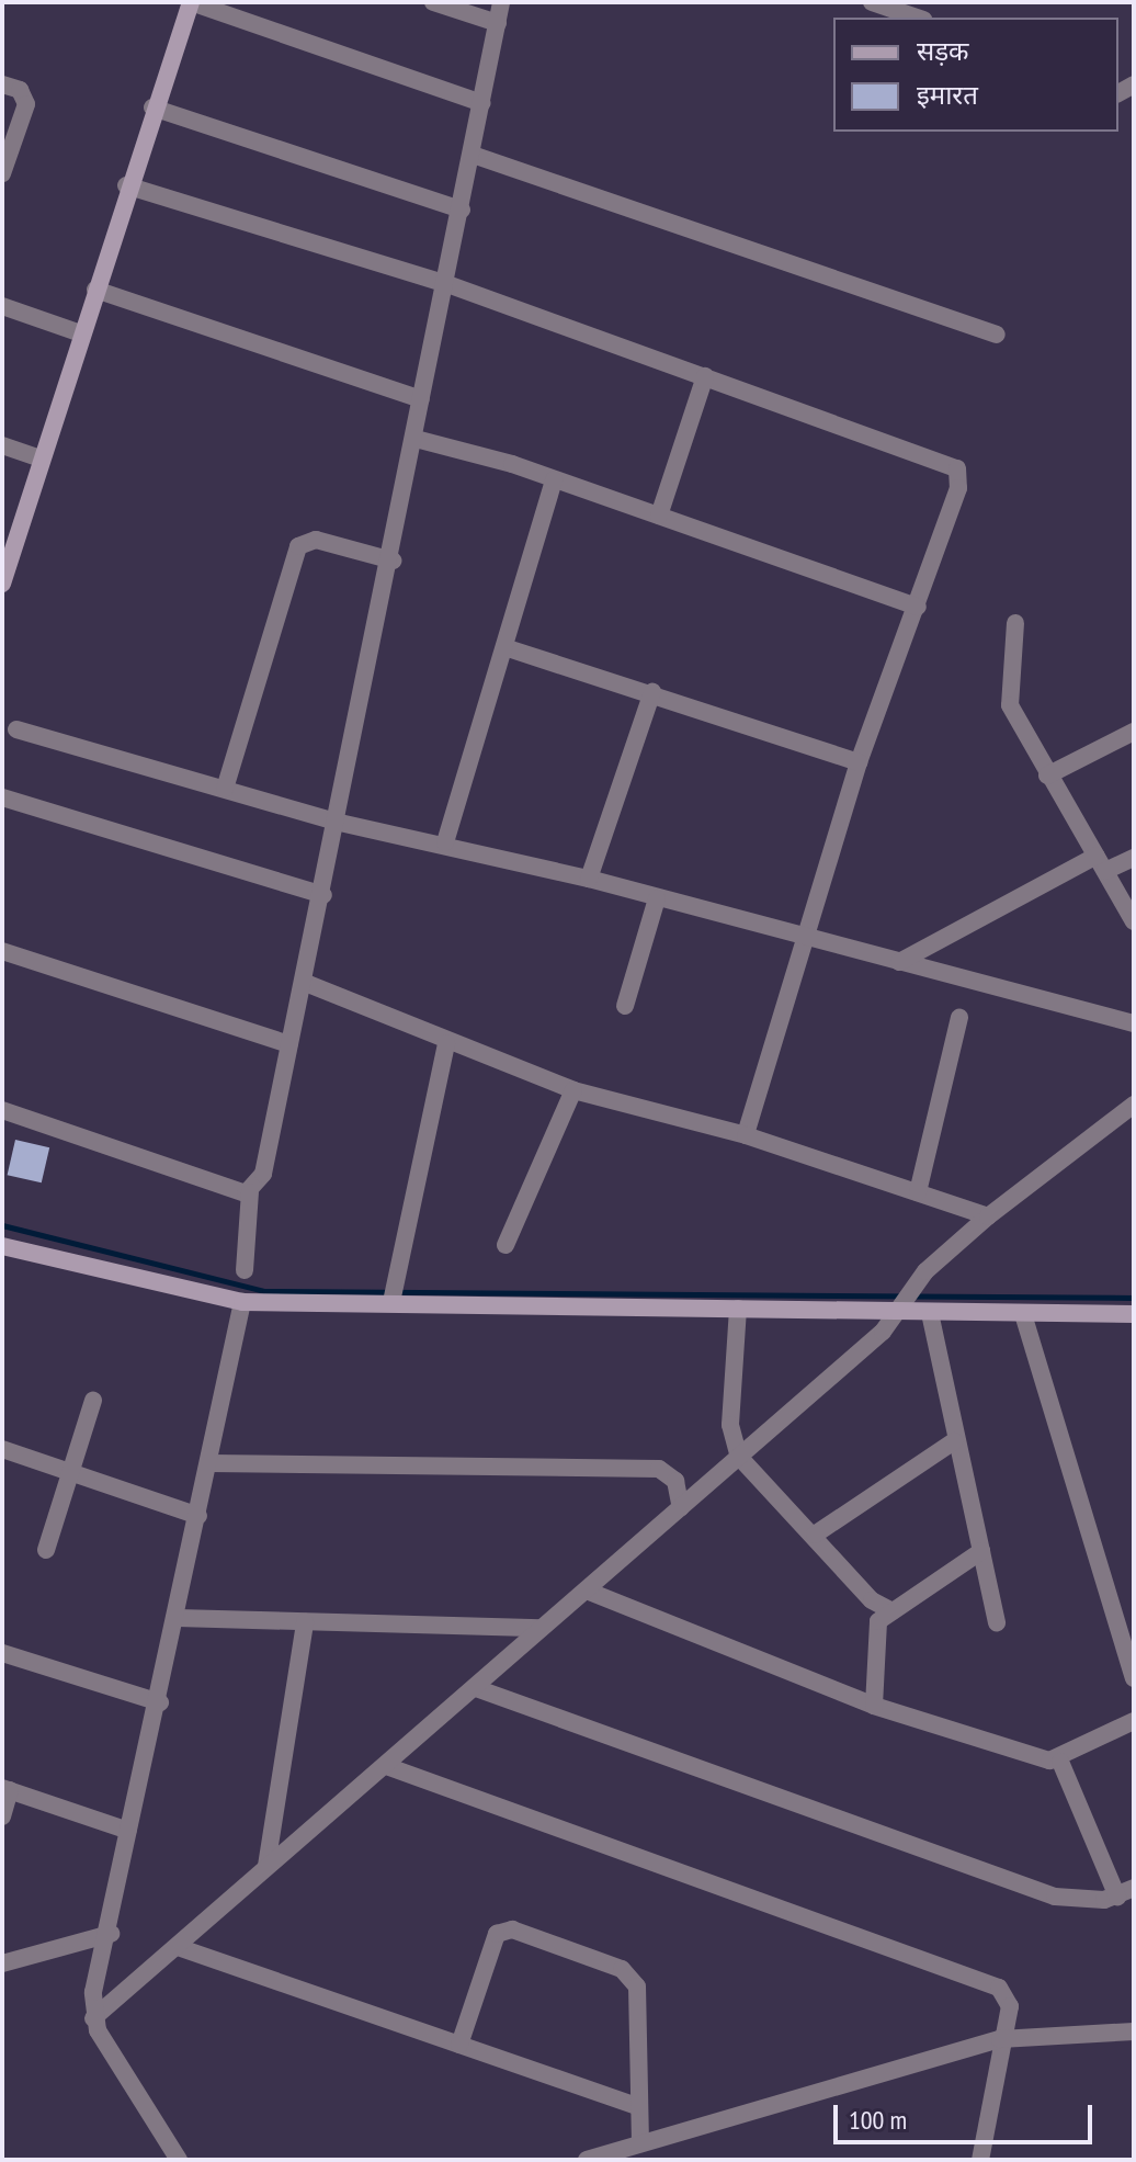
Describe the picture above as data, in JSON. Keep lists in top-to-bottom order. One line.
{"legend":["सड़क","इमारत"],"scale_bar":"100 m"}
